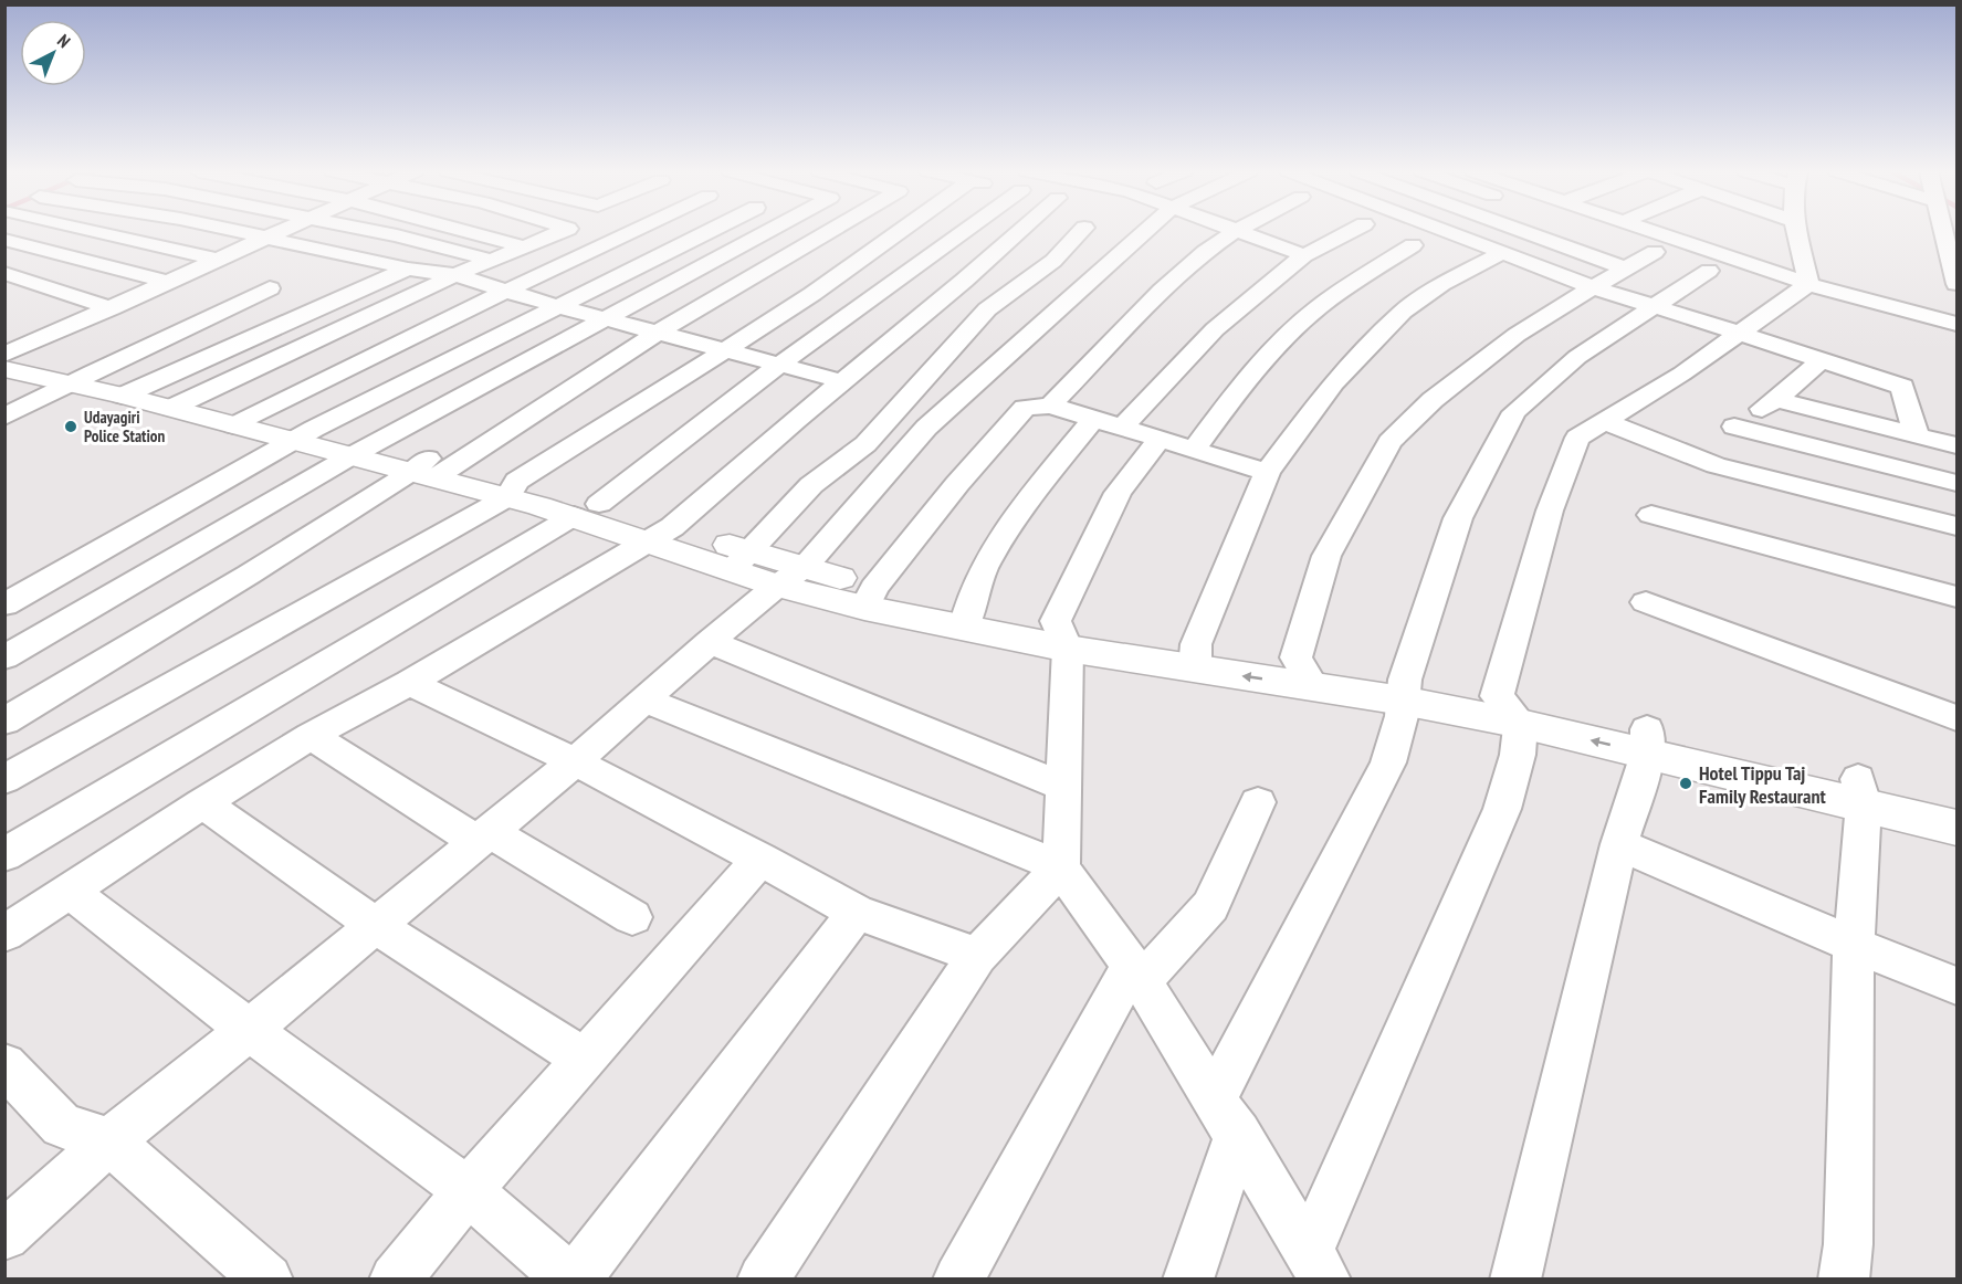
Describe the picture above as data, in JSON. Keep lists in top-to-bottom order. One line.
{"places":["Udayagiri Police Station","Hotel Tippu Taj Family Restaurant"],"north":"top right"}
